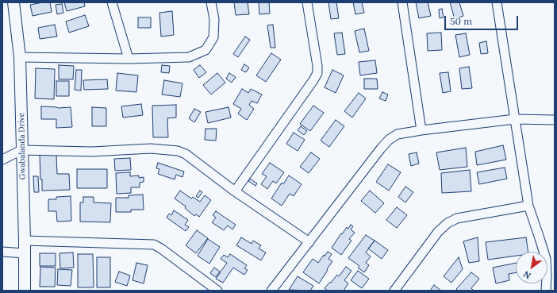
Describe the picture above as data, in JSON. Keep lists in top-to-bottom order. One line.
{"streets":{"street":["Gwabalanda Drive"]},"scale_bar":"50 m","north":"bottom left"}
